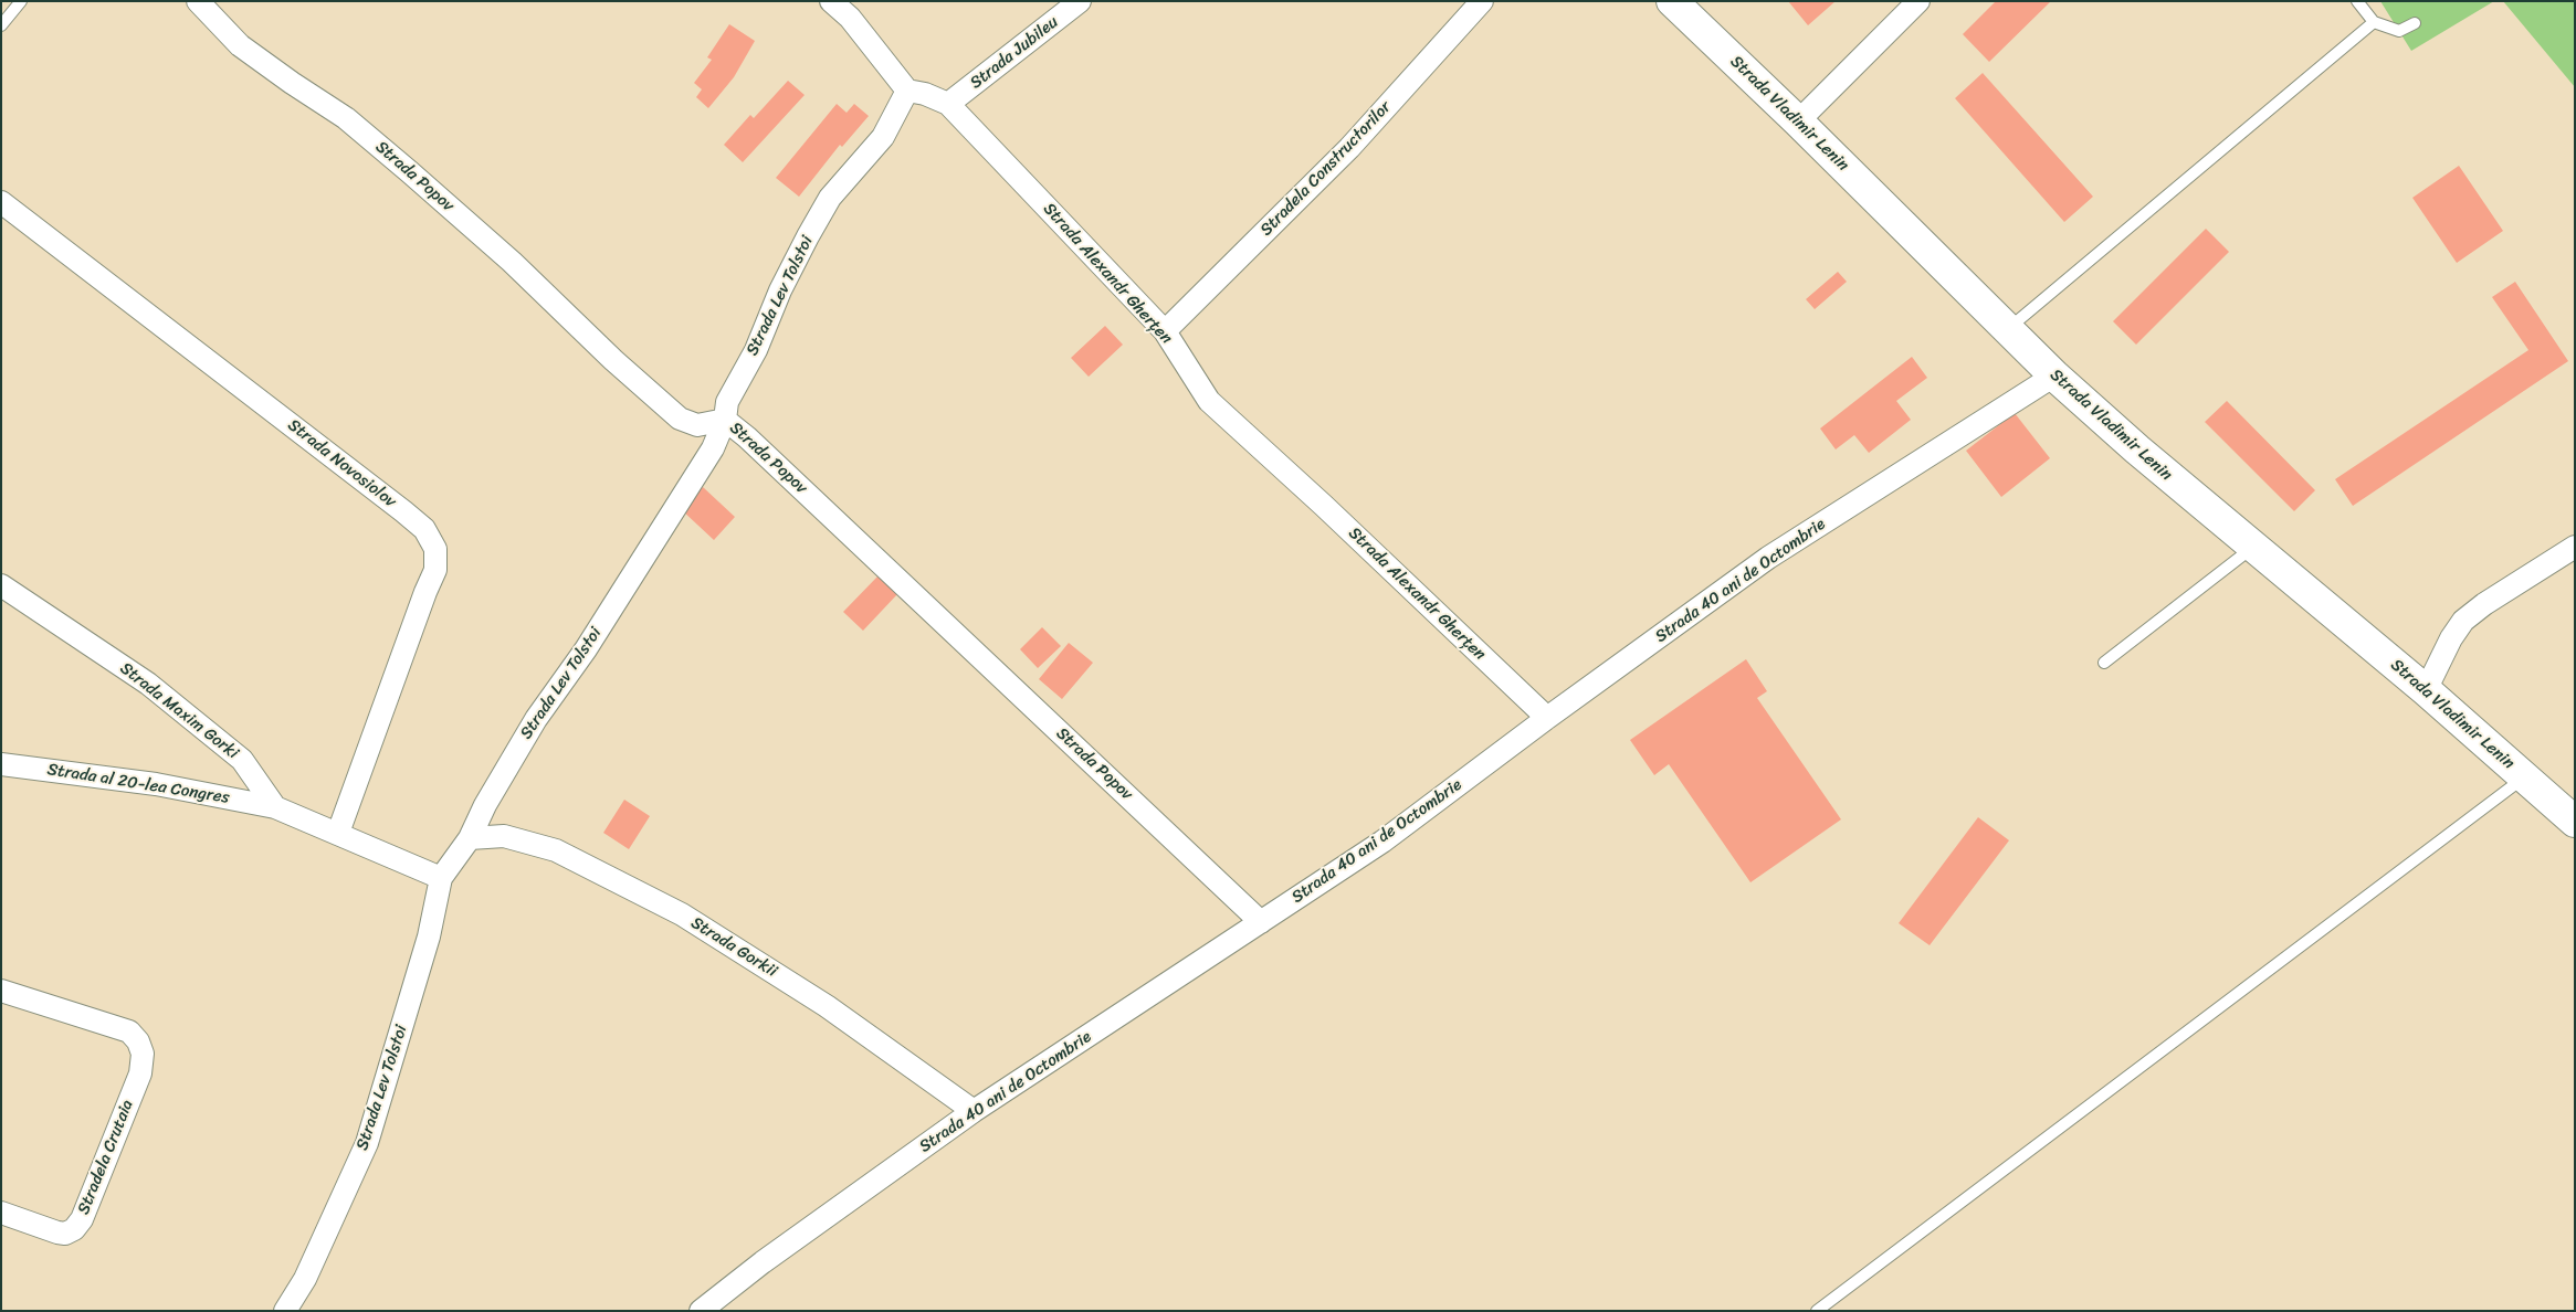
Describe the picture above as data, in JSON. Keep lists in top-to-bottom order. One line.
{"streets":{"main road":["Strada Vladimir Lenin"],"street":["Strada Jubileu","Stradela Constructorilor","Strada Popov","Strada Alexandr Gherțen","Strada Lev Tolstoi","Strada Novosiolov","Strada 40 ani de Octombrie","Strada Maxim Gorki","Strada al 20-lea Congres","Strada Gorkii","Stradela Crutaia"]},"crossings":[["Strada Jubileu","Strada Alexandr Gherțen"],["Strada Vladimir Lenin","Strada 40 ani de Octombrie"],["Stradela Constructorilor","Strada Alexandr Gherțen"],["Strada Popov","Strada Lev Tolstoi"],["Strada Popov","Strada 40 ani de Octombrie"],["Strada Alexandr Gherțen","Strada Lev Tolstoi"],["Strada Alexandr Gherțen","Strada 40 ani de Octombrie"],["Strada Lev Tolstoi","Strada Gorkii"],["Strada 40 ani de Octombrie","Strada Gorkii"],["Strada Maxim Gorki","Strada al 20-lea Congres"]]}
